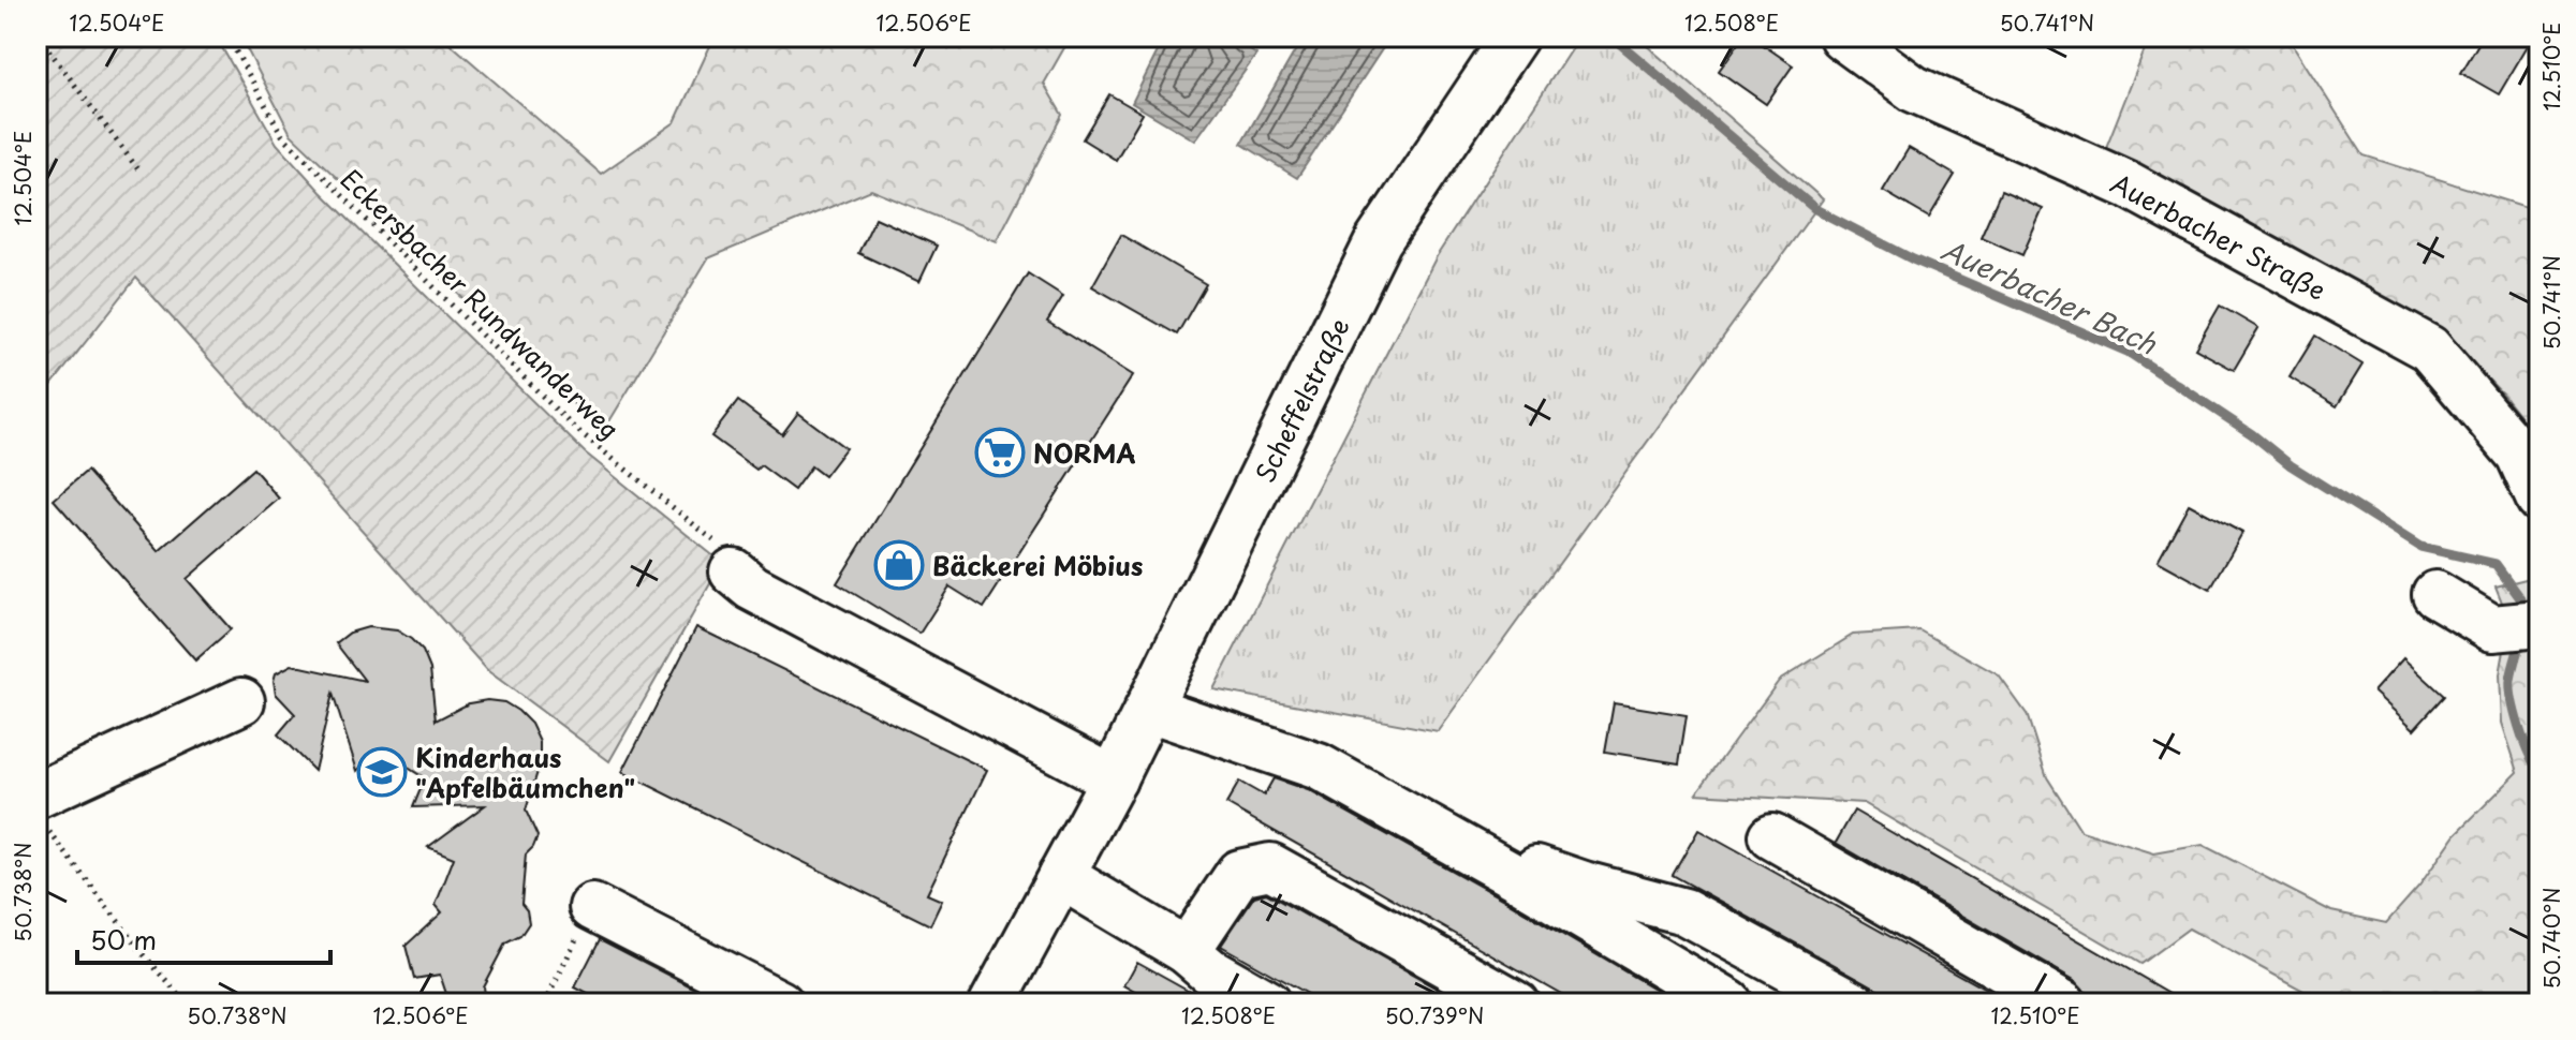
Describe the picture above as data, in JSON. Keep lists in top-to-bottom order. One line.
{"streets":{"street":["Auerbacher Straße","Scheffelstraße"],"path":["Eckersbacher Rundwanderweg"]},"water":["Auerbacher Bach"],"places":{"supermarket":["NORMA"],"shop":["Bäckerei Möbius"],"school or university":["Kinderhaus \"Apfelbäumchen\""]},"scale_bar":"50 m","coordinates":["12.504°E","12.506°E","12.508°E","50.741°N","12.510°E","50.738°N","50.740°N","50.739°N"]}
